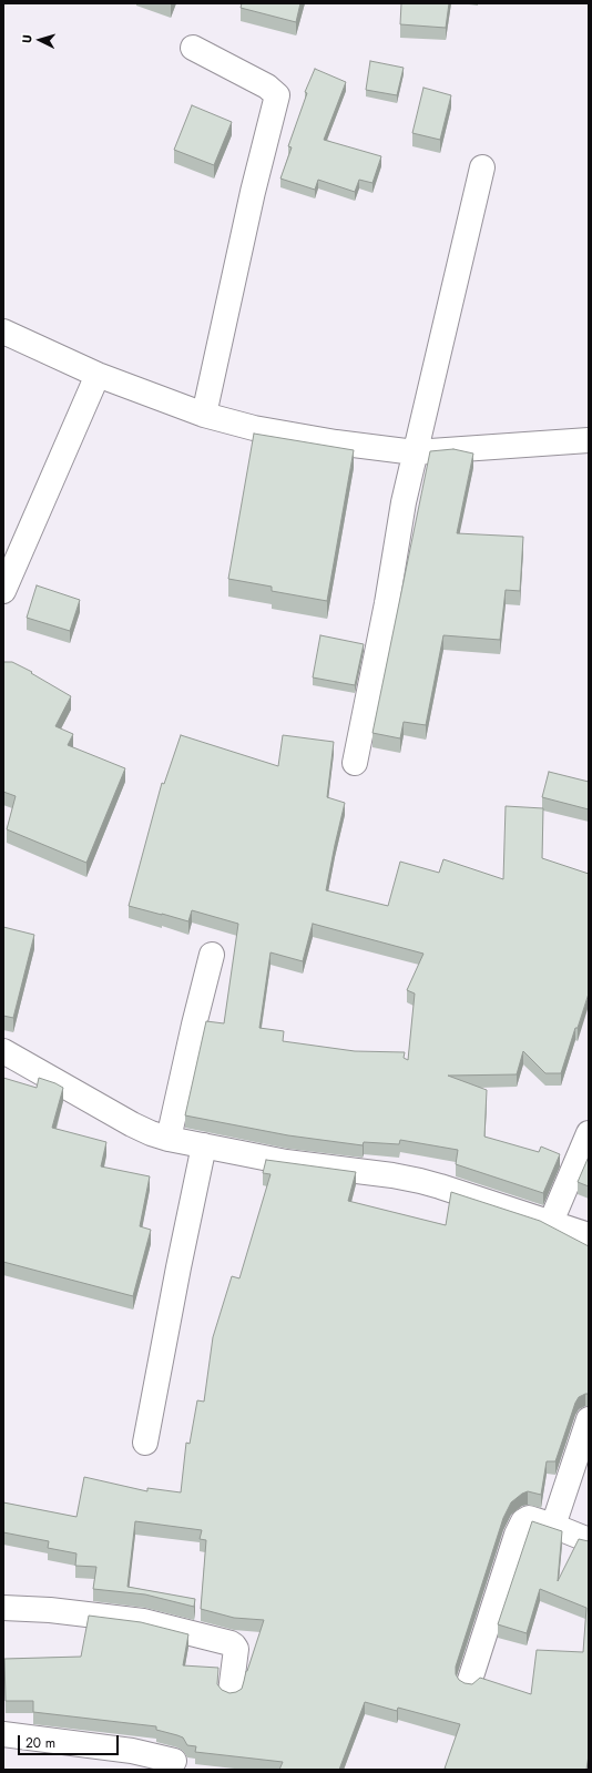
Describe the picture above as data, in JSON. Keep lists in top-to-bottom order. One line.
{"scale_bar":"20 m","north":"left"}
